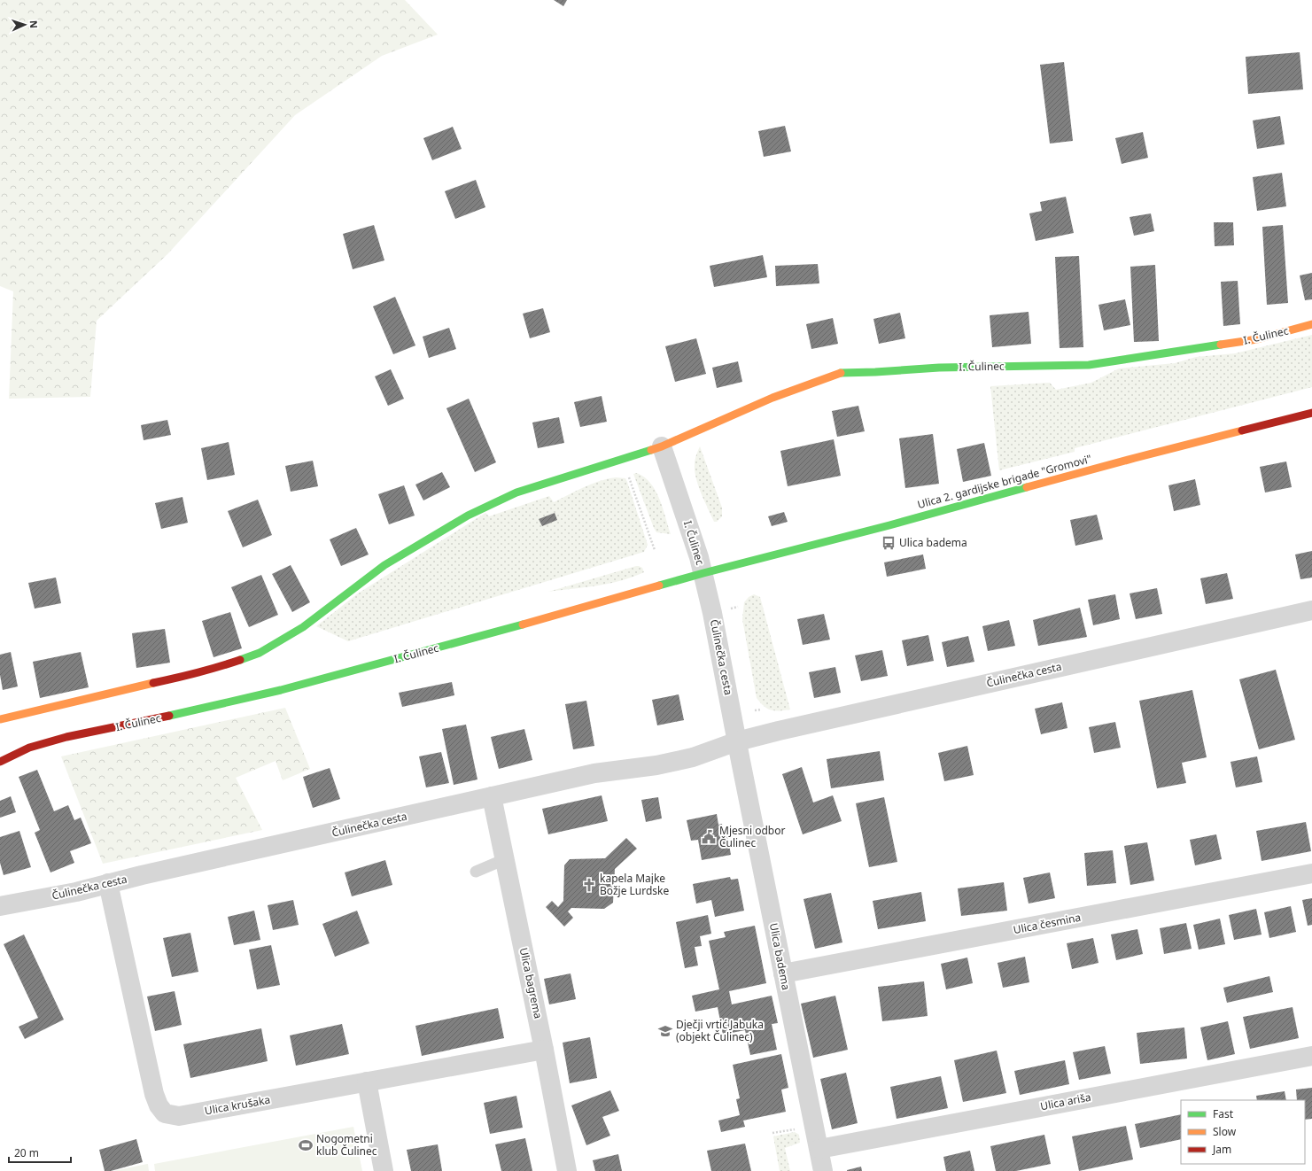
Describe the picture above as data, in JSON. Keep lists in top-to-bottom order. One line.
{"streets":{"street":["I. Čulinec","Ulica 2. gardijske brigade \"Gromovi\"","Čulinečka cesta","Ulica česmina","Ulica badema","Ulica bagrema","Ulica ariša","Ulica krušaka"]},"crossings":[["I. Čulinec","Ulica 2. gardijske brigade \"Gromovi\""],["I. Čulinec","Čulinečka cesta"],["Ulica 2. gardijske brigade \"Gromovi\"","Čulinečka cesta"],["Čulinečka cesta","Ulica badema"],["Čulinečka cesta","Ulica bagrema"],["Čulinečka cesta","Ulica krušaka"],["Ulica česmina","Ulica badema"],["Ulica badema","Ulica ariša"],["Ulica bagrema","Ulica krušaka"]],"places":{"bus stop":["Ulica badema"],"public building":["Mjesni odbor Čulinec"],"church":["kapela Majke Božje Lurdske"],"school or university":["Dječji vrtić Jabuka (objekt Čulinec)"],"sports":["Nogometni klub Čulinec"]},"legend":["Fast","Slow","Jam"],"scale_bar":"20 m","north":"right"}
